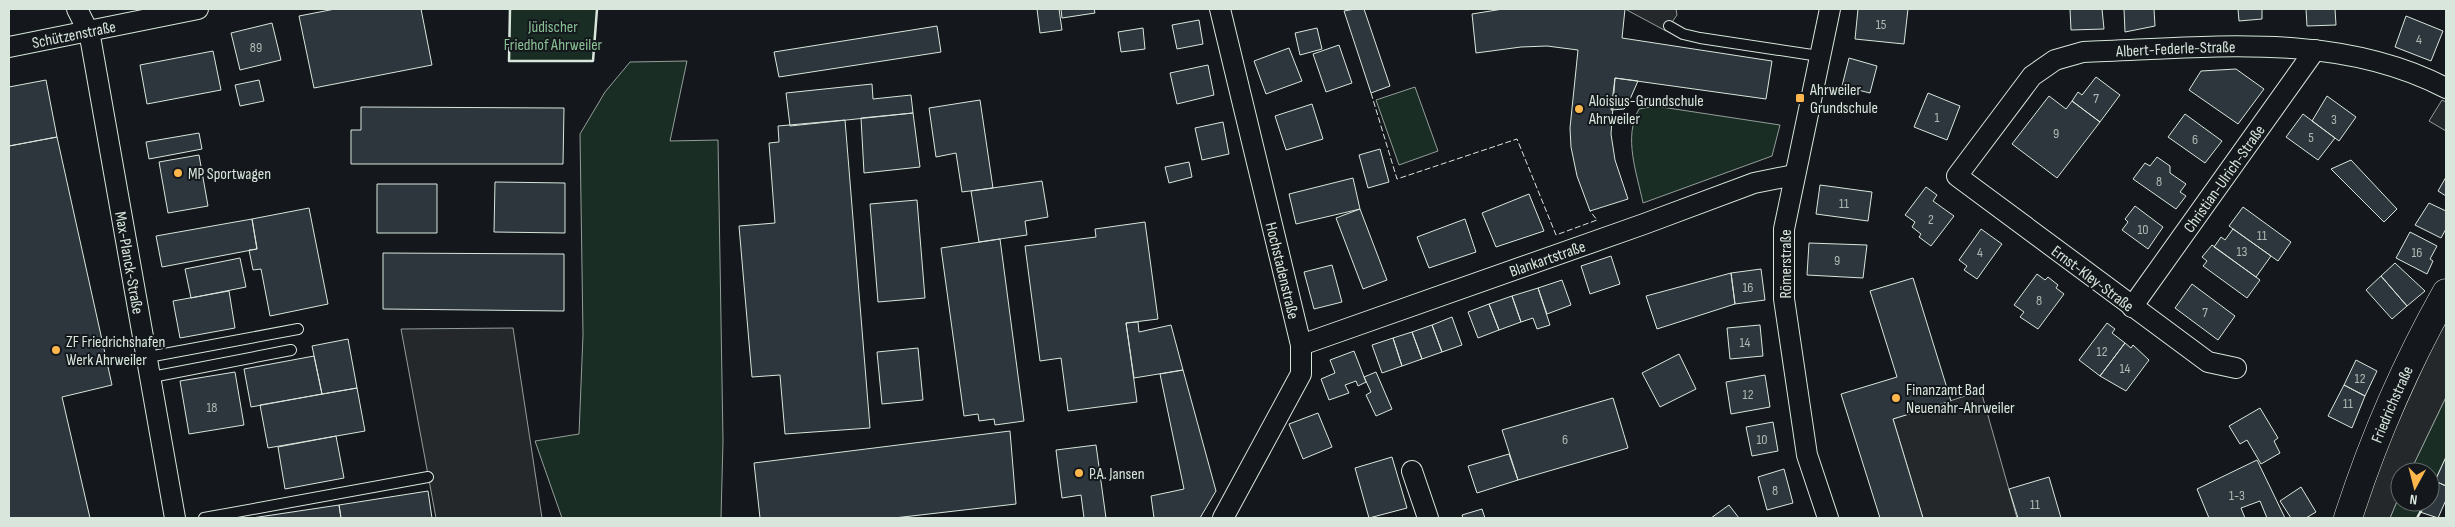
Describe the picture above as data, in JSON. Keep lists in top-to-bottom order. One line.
{"streets":{"main road":["Friedrichstraße"],"street":["Schützenstraße","Albert-Federle-Straße","Christian-Ulrich-Straße","Blankartstraße","Max-Planck-Straße","Römerstraße","Hochstadenstraße","Ernst-Kley-Straße"]},"crossings":[["Schützenstraße","Max-Planck-Straße"],["Albert-Federle-Straße","Christian-Ulrich-Straße"],["Albert-Federle-Straße","Ernst-Kley-Straße"],["Christian-Ulrich-Straße","Ernst-Kley-Straße"],["Blankartstraße","Römerstraße"],["Blankartstraße","Hochstadenstraße"]],"parks":["Jüdischer Friedhof Ahrweiler"],"places":{"transit":["Ahrweiler Grundschule"],"other":["Aloisius-Grundschule Ahrweiler","MP Sportwagen","ZF Friedrichshafen Werk Ahrweiler","Finanzamt Bad Neuenahr-Ahrweiler","P.A. Jansen"]},"house_numbers":["15","4","89","7","1","3","9","5","6","8","11","2","10","11","13","4","16","9","16","8","7","14","12","14","12","12","11","18","6","10","8","1-3","11"],"north":"bottom"}
